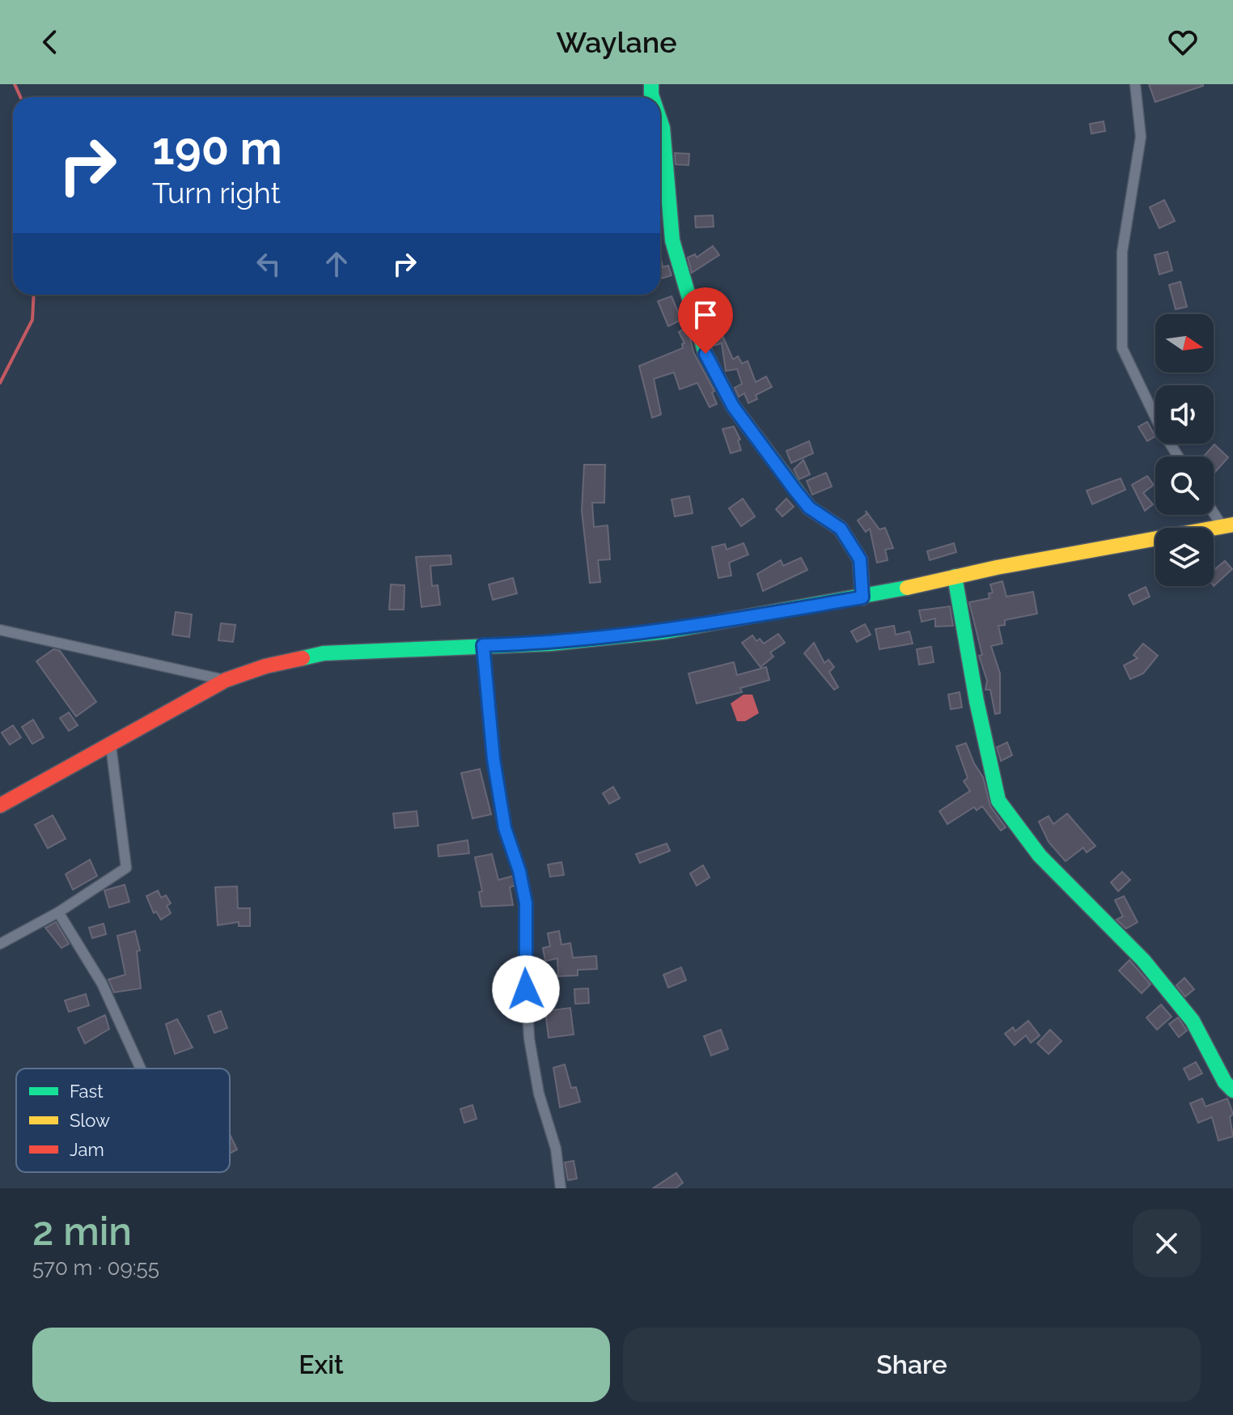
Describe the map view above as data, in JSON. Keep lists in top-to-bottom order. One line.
{"legend":["Fast","Slow","Jam"],"north":"right","page":{"header":"Waylane","turn":["190 m","Turn right"],"heading":["2 min","570 m · 09:55"],"buttons":["Exit","Share"]}}
